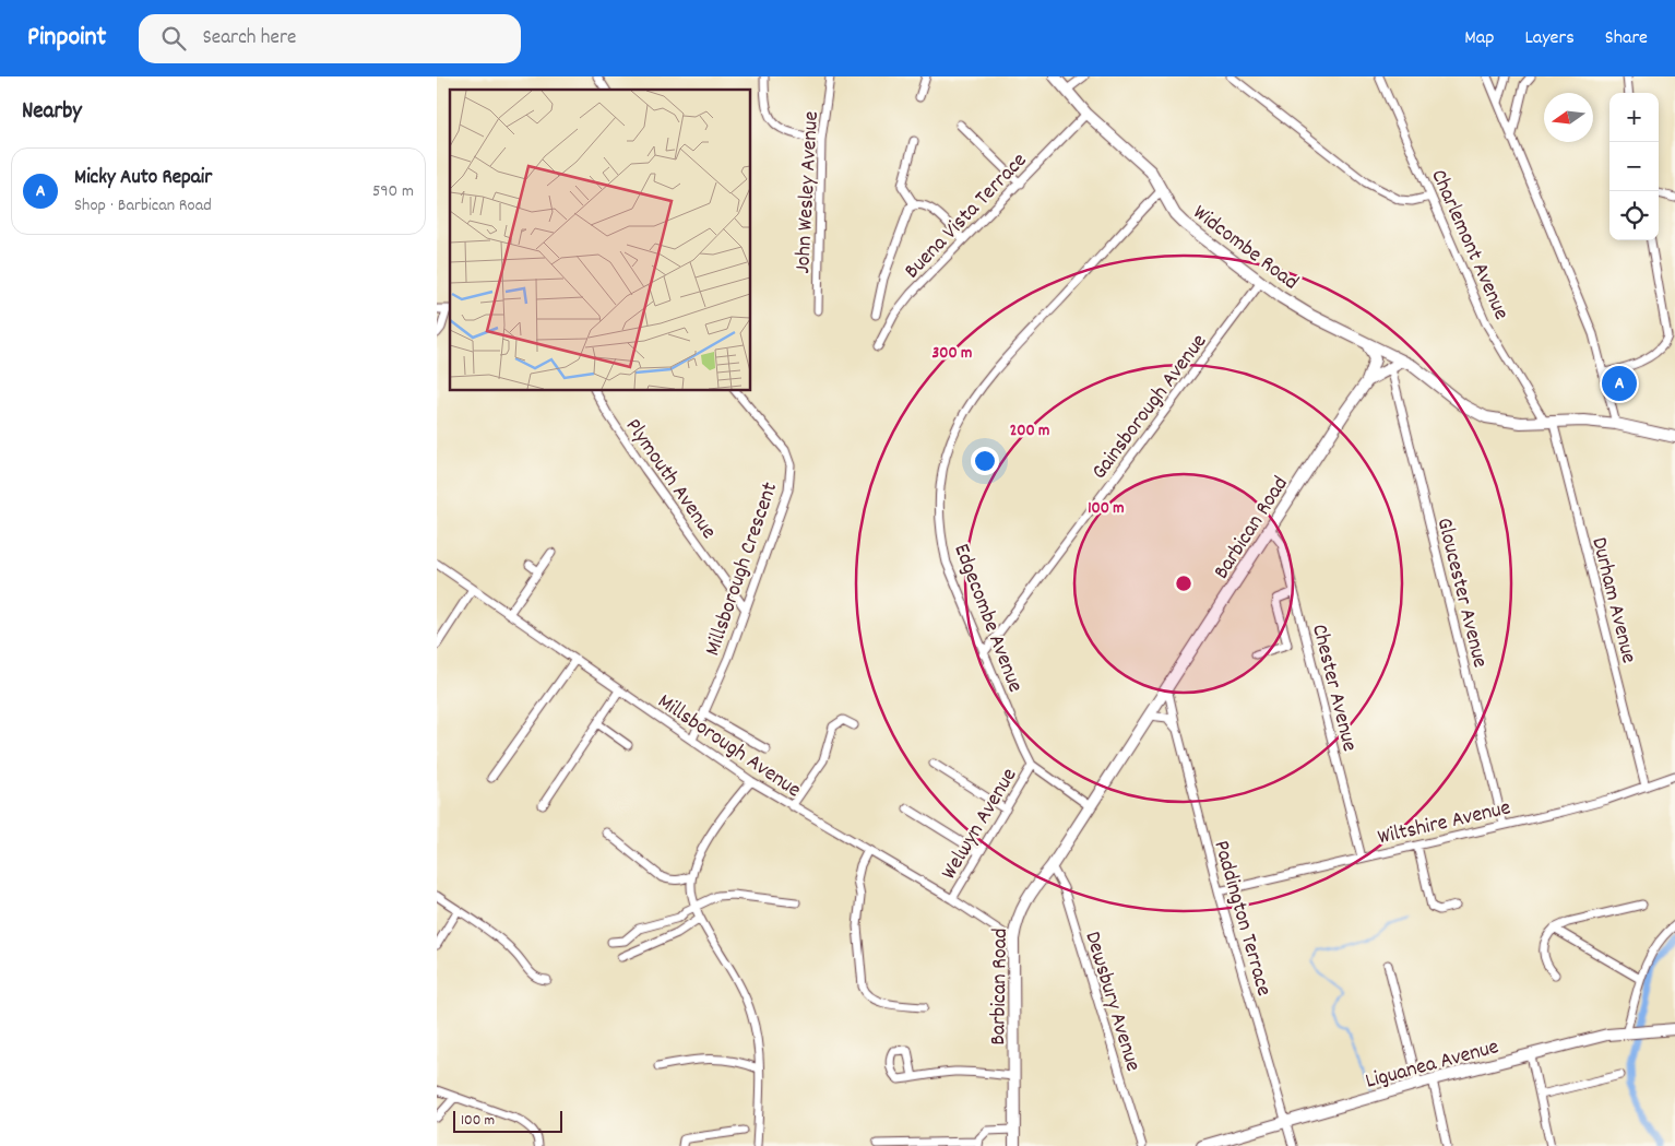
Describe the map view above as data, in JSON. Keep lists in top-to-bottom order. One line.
{"streets":{"main road":["Widcombe Road","Barbican Road","Liguanea Avenue"],"street":["John Wesley Avenue","Buena Vista Terrace","Charlemont Avenue","Gainsborough Avenue","Plymouth Avenue","Millsborough Crescent","Gloucester Avenue","Durham Avenue","Edgecombe Avenue","Chester Avenue","Millsborough Avenue","Wiltshire Avenue","Welwyn Avenue","Paddington Terrace","Dewsbury Avenue"]},"crossings":[["Buena Vista Terrace","Widcombe Road"],["Charlemont Avenue","Durham Avenue"],["Widcombe Road","Gainsborough Avenue"],["Widcombe Road","Barbican Road"],["Widcombe Road","Edgecombe Avenue"],["Gainsborough Avenue","Edgecombe Avenue"],["Plymouth Avenue","Millsborough Crescent"],["Barbican Road","Gloucester Avenue"],["Barbican Road","Chester Avenue"],["Barbican Road","Millsborough Avenue"],["Barbican Road","Paddington Terrace"],["Barbican Road","Dewsbury Avenue"],["Millsborough Crescent","Millsborough Avenue"],["Gloucester Avenue","Wiltshire Avenue"],["Durham Avenue","Wiltshire Avenue"],["Edgecombe Avenue","Welwyn Avenue"],["Chester Avenue","Wiltshire Avenue"],["Millsborough Avenue","Welwyn Avenue"],["Wiltshire Avenue","Paddington Terrace"],["Paddington Terrace","Liguanea Avenue"]],"scale_bar":"100 m","north":"left","page":{"header":"Pinpoint","search":"Search here","nav":["Map","Layers","Share"],"heading":"Nearby","map_buttons":["+","−"],"list":[{"mark":"A","name":"Micky Auto Repair","note":"Shop · Barbican Road","value":"590 m"}],"pins":"A","scale":"100 m"},"rings":["300 m","200 m","100 m"]}
